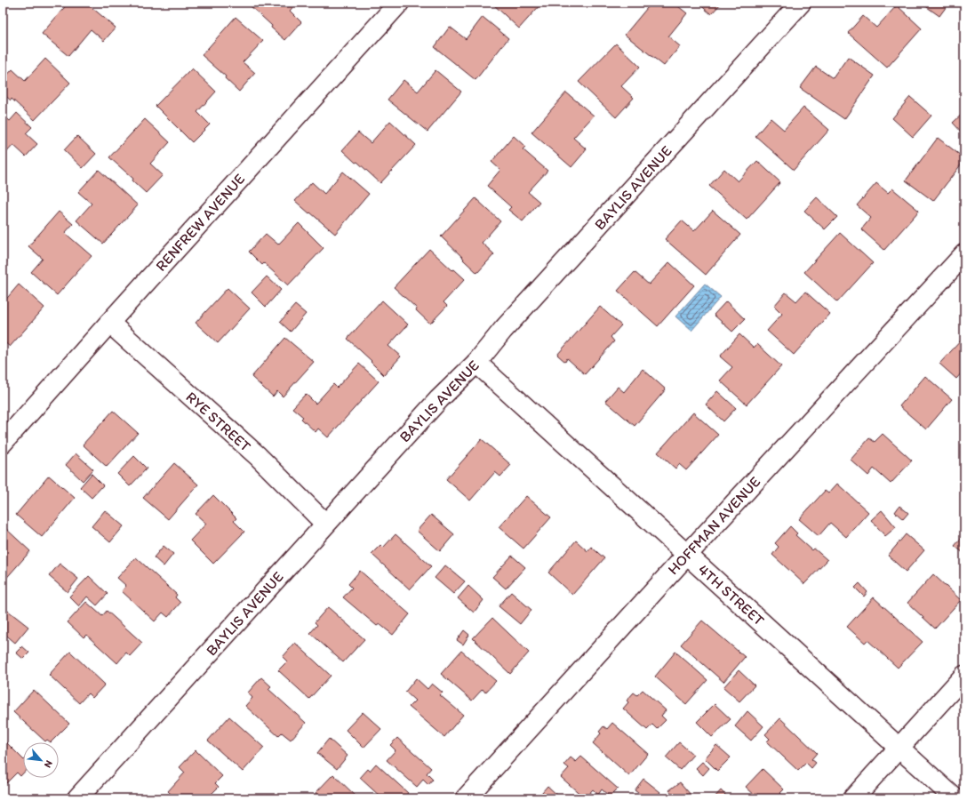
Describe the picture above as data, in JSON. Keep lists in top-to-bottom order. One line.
{"streets":{"street":["BAYLIS AVENUE","RENFREW AVENUE","RYE STREET","HOFFMAN AVENUE","4TH STREET"]},"crossings":[["BAYLIS AVENUE","RYE STREET"],["BAYLIS AVENUE","4TH STREET"],["RENFREW AVENUE","RYE STREET"],["HOFFMAN AVENUE","4TH STREET"]],"north":"bottom right"}
